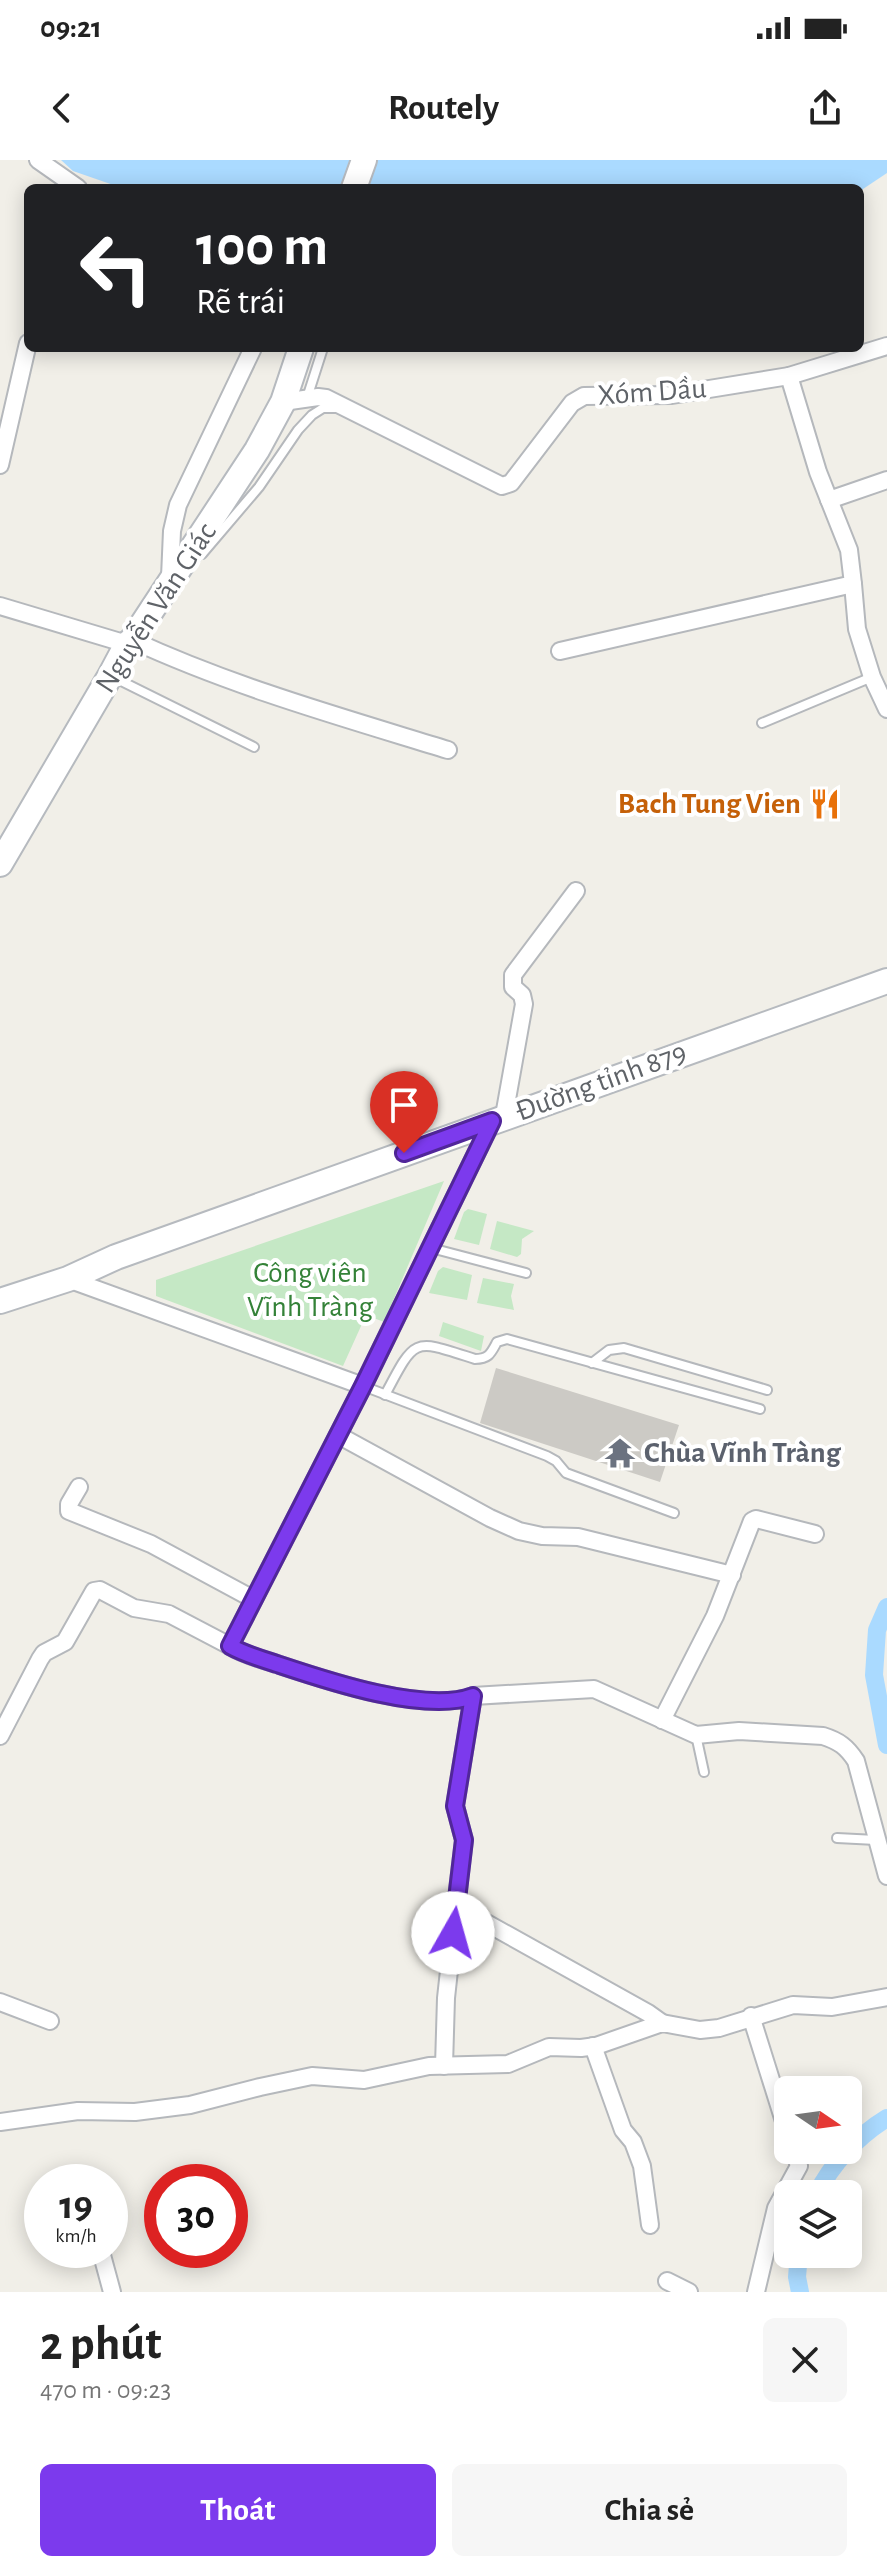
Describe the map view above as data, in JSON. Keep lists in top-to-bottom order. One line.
{"streets":{"main road":["Nguyễn Văn Giác","Đường tỉnh 879"],"street":["Xóm Dầu"]},"crossings":[["Xóm Dầu","Nguyễn Văn Giác"]],"parks":["Công viên Vĩnh Tràng"],"places":{"restaurant":["Bach Tung Vien"],"temple":["Chùa Vĩnh Tràng"]},"north":"right","page":{"status":"09:21","header":"Routely","turn":["100 m","Rẽ trái"],"speed":"19 km/h","limit":"30","heading":["2 phút","470 m · 09:23"],"buttons":["Thoát","Chia sẻ"]}}
